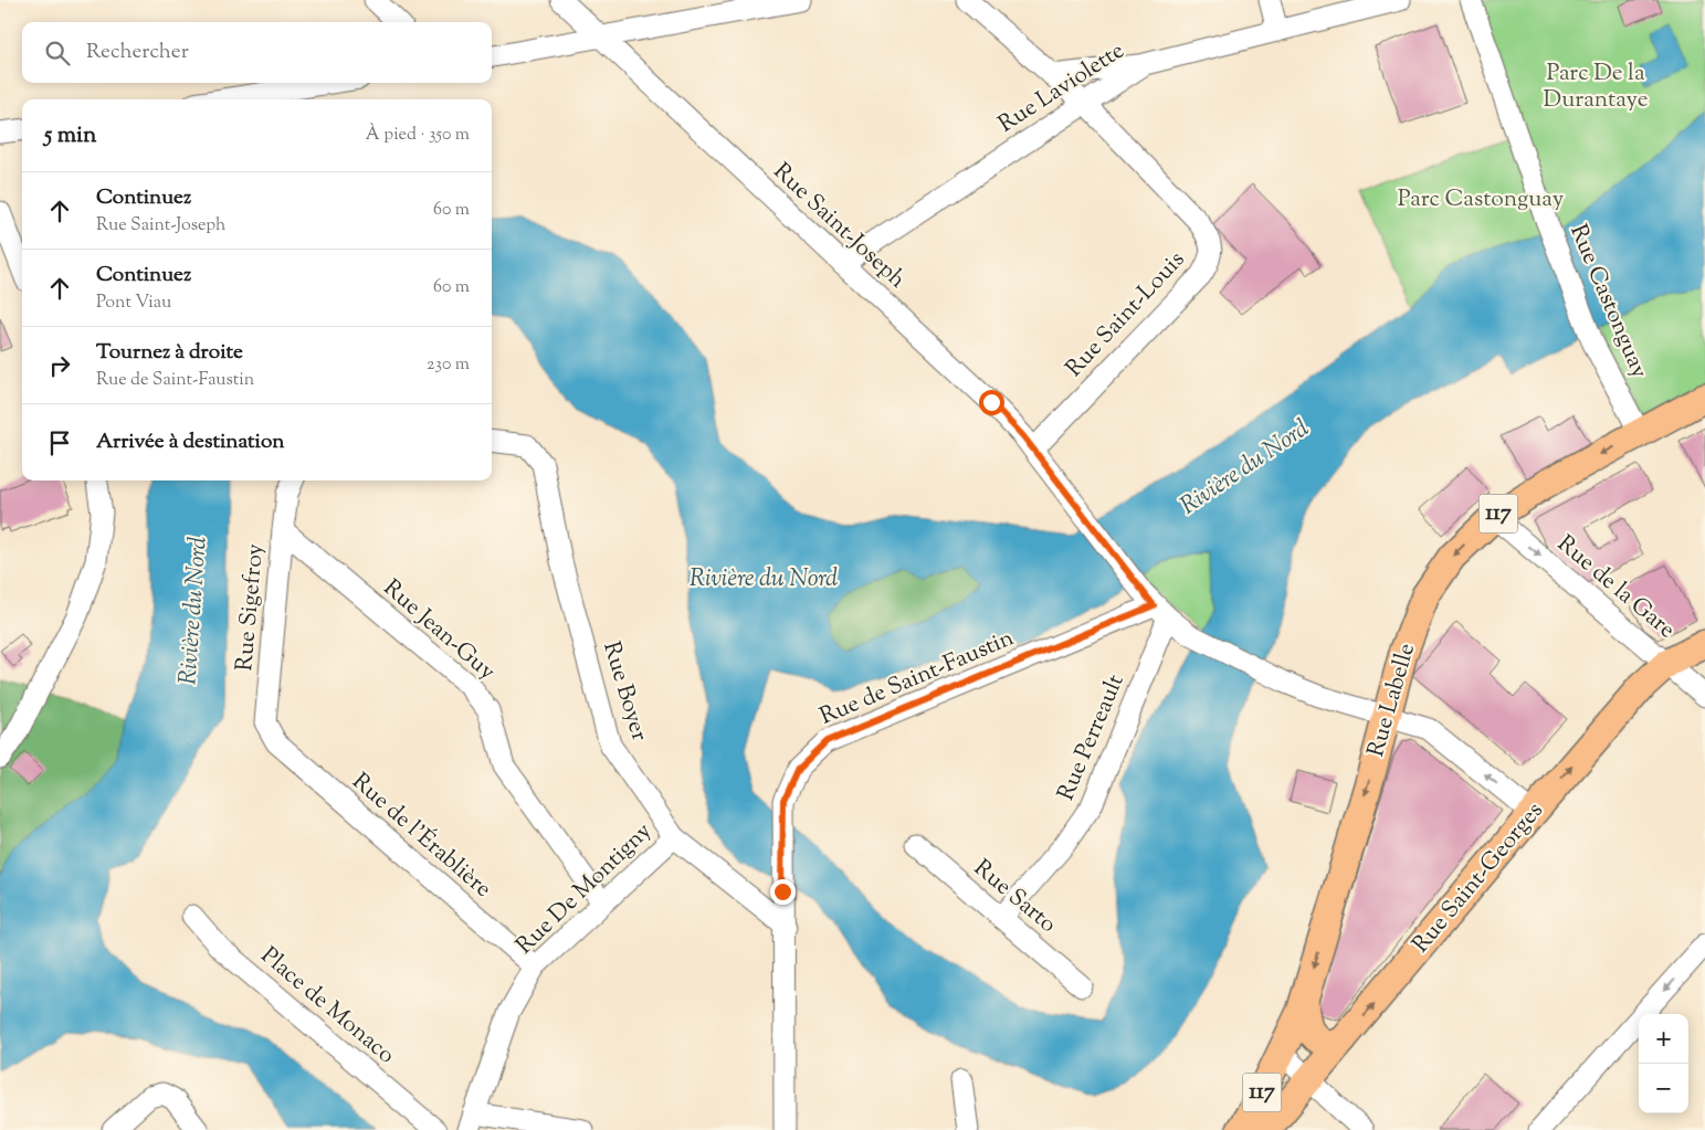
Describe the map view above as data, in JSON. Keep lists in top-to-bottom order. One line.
{"streets":{"main road":["117","Rue Labelle","Rue Saint-Georges"],"street":["Rue Laviolette","Rue Saint-Joseph","Rue Castonguay","Rue Saint-Louis","Rue de la Gare","Rue Sigefroy","Rue Jean-Guy","Rue de Saint-Faustin","Rue Boyer","Rue Perreault","Rue de l'Érablière","Rue De Montigny","Rue Sarto","Place de Monaco"]},"crossings":[["Rue Laviolette","Rue Saint-Joseph"],["Rue Laviolette","Rue Saint-Louis"],["Rue Saint-Joseph","Rue Saint-Louis"],["Rue Saint-Joseph","Rue de Saint-Faustin"],["Rue Saint-Joseph","Rue Perreault"],["Rue Castonguay","Rue Labelle"],["Rue de la Gare","Rue Labelle"],["Rue de la Gare","Rue Saint-Georges"],["Rue Sigefroy","Rue Jean-Guy"],["Rue Sigefroy","Rue de l'Érablière"],["Rue Jean-Guy","Rue De Montigny"],["Rue de Saint-Faustin","Rue Boyer"],["Rue de Saint-Faustin","Rue Perreault"],["Rue Boyer","Rue De Montigny"],["Rue Perreault","Rue Sarto"],["Rue de l'Érablière","Rue De Montigny"]],"one_way":["Rue de la Gare","Rue Labelle","Rue Saint-Georges"],"water":["Rivière du Nord"],"parks":["Parc De la Durantaye","Parc Castonguay"],"page":{"search":"Rechercher","heading":["5 min","À pied · 350 m"],"list":[["Continuez","Rue Saint-Joseph","60 m"],["Continuez","Pont Viau","60 m"],["Tournez à droite","Rue de Saint-Faustin","230 m"],"Arrivée à destination"],"map_buttons":["+","−"]}}
